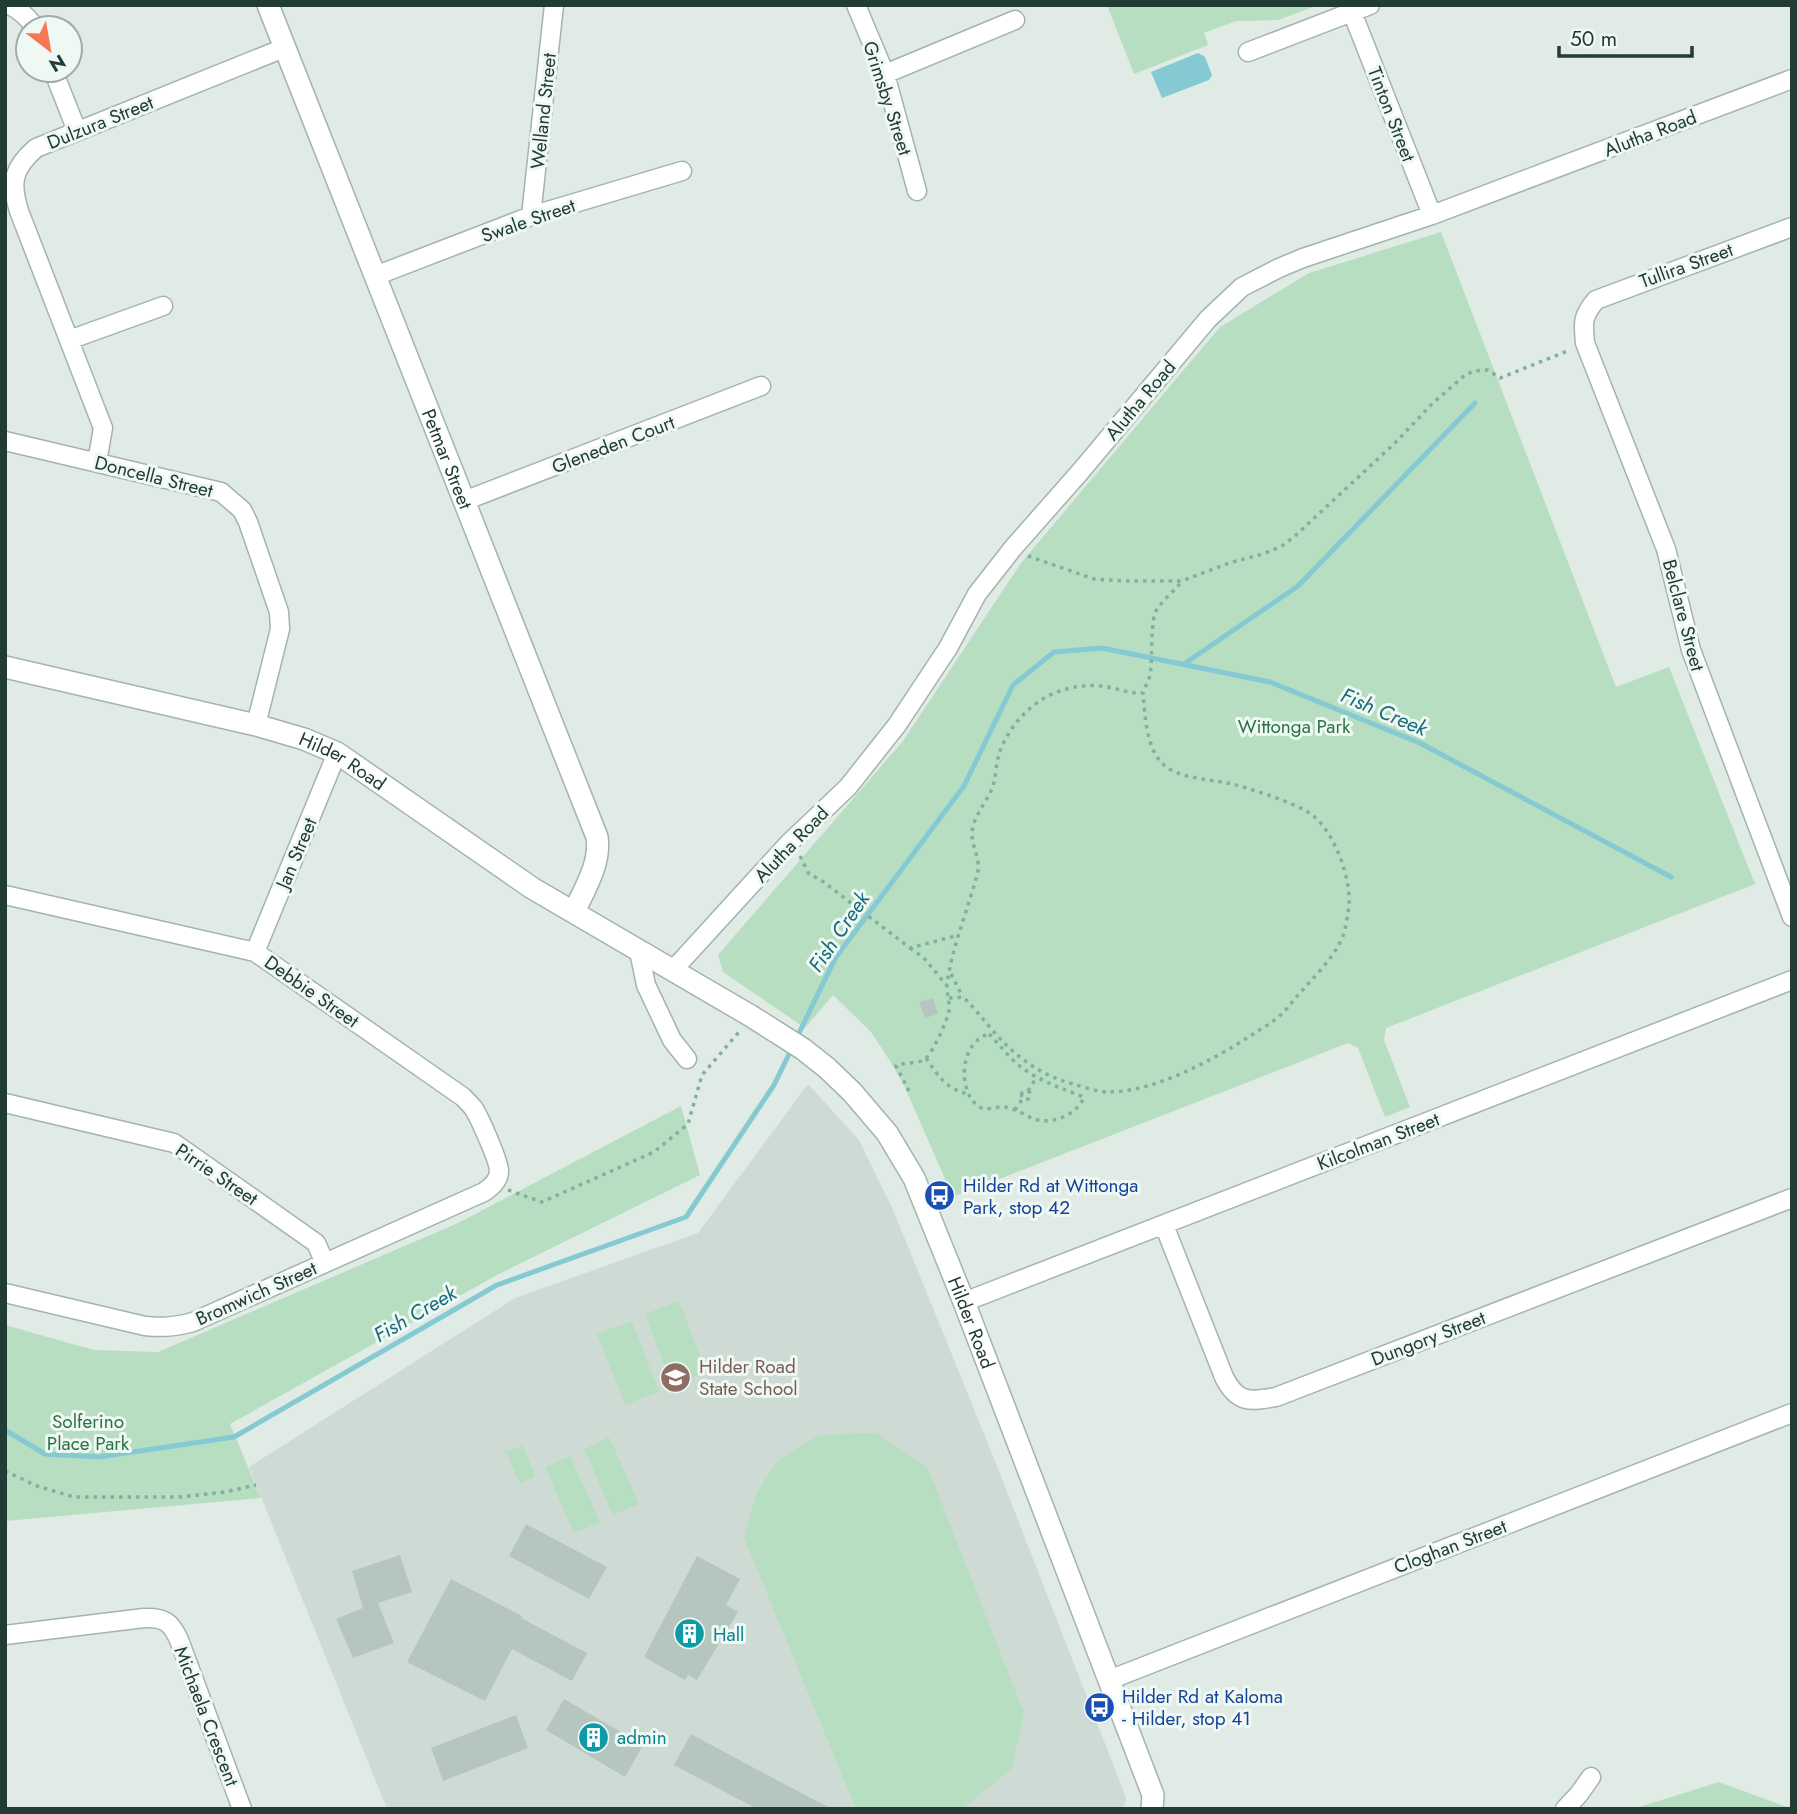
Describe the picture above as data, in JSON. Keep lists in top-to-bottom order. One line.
{"streets":{"street":["Grimsby Street","Welland Street","Tinton Street","Dulzura Street","Alutha Road","Swale Street","Tullira Street","Gleneden Court","Petmar Street","Doncella Street","Belclare Street","Hilder Road","Jan Street","Debbie Street","Kilcolman Street","Pirrie Street","Bromwich Street","Dungory Street","Cloghan Street","Michaela Crescent"]},"crossings":[["Welland Street","Swale Street"],["Tinton Street","Alutha Road"],["Dulzura Street","Petmar Street"],["Dulzura Street","Doncella Street"],["Alutha Road","Hilder Road"],["Swale Street","Petmar Street"],["Tullira Street","Belclare Street"],["Gleneden Court","Petmar Street"],["Petmar Street","Hilder Road"],["Doncella Street","Hilder Road"],["Hilder Road","Jan Street"],["Hilder Road","Kilcolman Street"],["Hilder Road","Cloghan Street"],["Jan Street","Debbie Street"],["Debbie Street","Bromwich Street"],["Kilcolman Street","Dungory Street"],["Pirrie Street","Bromwich Street"]],"water":["Fish Creek"],"parks":["Wittonga Park","Solferino Place Park"],"places":{"bus stop":["Hilder Rd at Wittonga Park, stop 42","Hilder Rd at Kaloma - Hilder, stop 41"],"school or university":["Hilder Road State School"],"building":["Hall","admin"]},"scale_bar":"50 m","north":"bottom right"}
